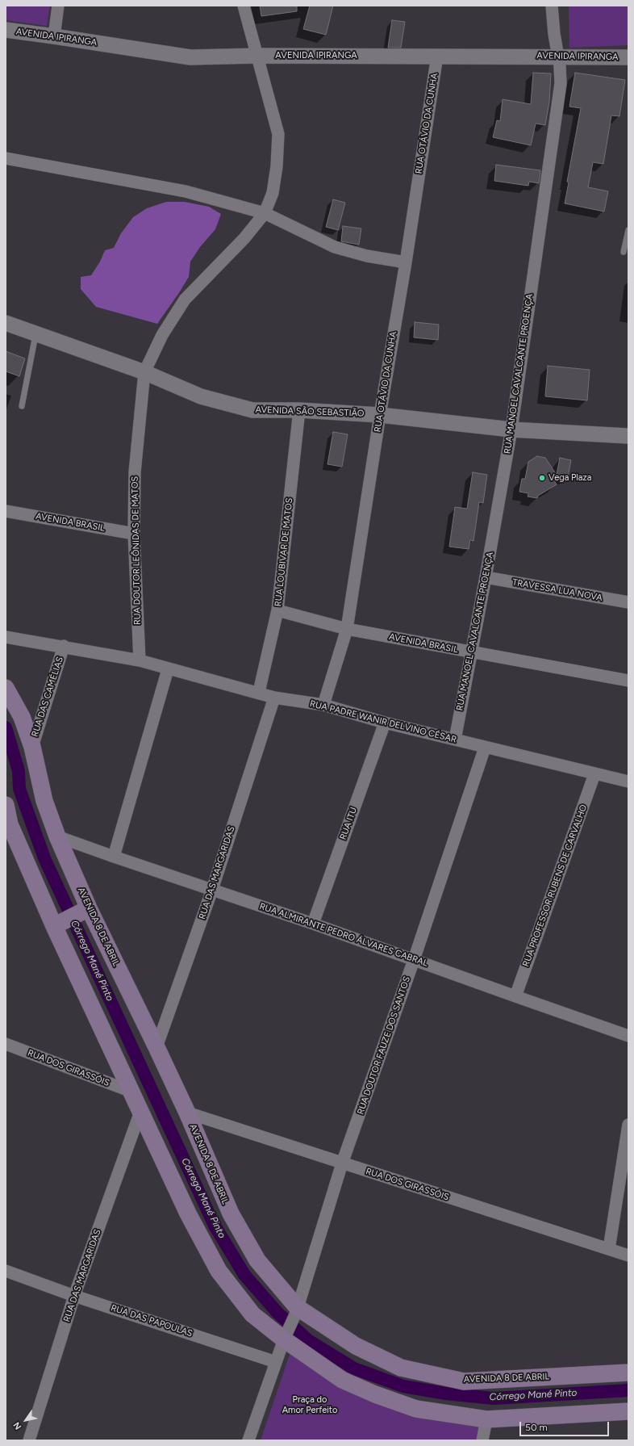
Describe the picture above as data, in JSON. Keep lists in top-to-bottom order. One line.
{"streets":{"main road":["AVENIDA 8 DE ABRIL"],"street":["AVENIDA IPIRANGA","RUA OTÁVIO DA CUNHA","RUA MANOEL CAVALCANTE PROENÇA","AVENIDA SÃO SEBASTIÃO","AVENIDA BRASIL","RUA DOUTOR LEÔNIDAS DE MATOS","RUA LOUBIVAR DE MATOS","TRAVESSA LUA NOVA","RUA DAS CAMÉLIAS","RUA PADRE WANIR DELVINO CÉSAR","RUA ITU","RUA DAS MARGARIDAS","RUA PROFESSOR RUBENS DE CARVALHO","RUA ALMIRANTE PEDRO ÁLVARES CABRAL","RUA DOUTOR FAUZE DOS SANTOS","RUA DOS GIRASSÓIS","RUA DAS PAPOULAS"]},"crossings":[["AVENIDA IPIRANGA","RUA OTÁVIO DA CUNHA"],["AVENIDA IPIRANGA","RUA MANOEL CAVALCANTE PROENÇA"],["AVENIDA IPIRANGA","RUA DOUTOR LEÔNIDAS DE MATOS"],["RUA OTÁVIO DA CUNHA","AVENIDA SÃO SEBASTIÃO"],["RUA OTÁVIO DA CUNHA","AVENIDA BRASIL"],["RUA OTÁVIO DA CUNHA","RUA PADRE WANIR DELVINO CÉSAR"],["RUA MANOEL CAVALCANTE PROENÇA","AVENIDA SÃO SEBASTIÃO"],["RUA MANOEL CAVALCANTE PROENÇA","AVENIDA BRASIL"],["RUA MANOEL CAVALCANTE PROENÇA","TRAVESSA LUA NOVA"],["RUA MANOEL CAVALCANTE PROENÇA","RUA PADRE WANIR DELVINO CÉSAR"],["AVENIDA SÃO SEBASTIÃO","RUA DOUTOR LEÔNIDAS DE MATOS"],["AVENIDA SÃO SEBASTIÃO","RUA LOUBIVAR DE MATOS"],["AVENIDA BRASIL","RUA DOUTOR LEÔNIDAS DE MATOS"],["AVENIDA BRASIL","RUA LOUBIVAR DE MATOS"],["RUA DOUTOR LEÔNIDAS DE MATOS","RUA PADRE WANIR DELVINO CÉSAR"],["RUA LOUBIVAR DE MATOS","RUA PADRE WANIR DELVINO CÉSAR"],["RUA DAS CAMÉLIAS","RUA PADRE WANIR DELVINO CÉSAR"],["RUA DAS CAMÉLIAS","AVENIDA 8 DE ABRIL"],["RUA PADRE WANIR DELVINO CÉSAR","RUA ITU"],["RUA PADRE WANIR DELVINO CÉSAR","RUA DAS MARGARIDAS"],["RUA PADRE WANIR DELVINO CÉSAR","RUA PROFESSOR RUBENS DE CARVALHO"],["RUA PADRE WANIR DELVINO CÉSAR","RUA DOUTOR FAUZE DOS SANTOS"],["RUA ITU","RUA ALMIRANTE PEDRO ÁLVARES CABRAL"],["RUA DAS MARGARIDAS","AVENIDA 8 DE ABRIL"],["RUA DAS MARGARIDAS","RUA ALMIRANTE PEDRO ÁLVARES CABRAL"],["RUA DAS MARGARIDAS","RUA DAS PAPOULAS"],["RUA PROFESSOR RUBENS DE CARVALHO","RUA ALMIRANTE PEDRO ÁLVARES CABRAL"],["AVENIDA 8 DE ABRIL","RUA ALMIRANTE PEDRO ÁLVARES CABRAL"],["AVENIDA 8 DE ABRIL","RUA DOUTOR FAUZE DOS SANTOS"],["AVENIDA 8 DE ABRIL","RUA DOS GIRASSÓIS"],["RUA ALMIRANTE PEDRO ÁLVARES CABRAL","RUA DOUTOR FAUZE DOS SANTOS"],["RUA DOUTOR FAUZE DOS SANTOS","RUA DOS GIRASSÓIS"]],"water":["Córrego Mané Pinto"],"parks":["Praça do Amor Perfeito"],"places":["Vega Plaza"],"scale_bar":"50 m","north":"bottom left"}
